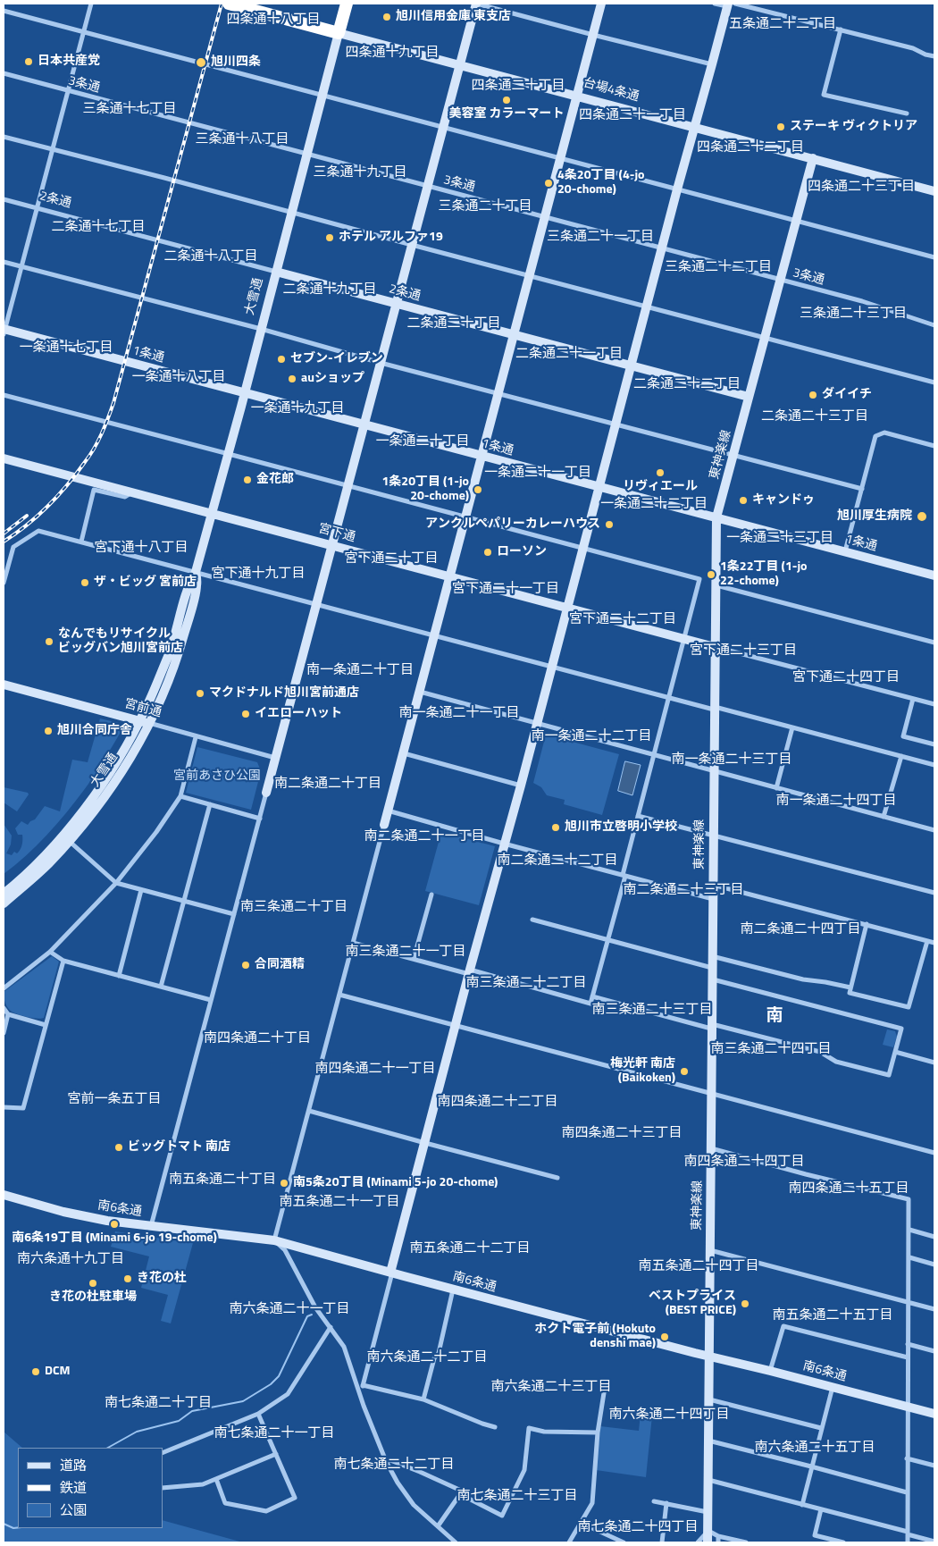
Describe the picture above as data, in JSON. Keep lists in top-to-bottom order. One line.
{"streets":{"highway":["台場4条通","大雪通"],"street":["3条通","2条通","1条通","東神楽線","宮下通","宮前通","南6条通"]},"crossings":[["3条通","大雪通"],["3条通","東神楽線"],["台場4条通","大雪通"],["台場4条通","東神楽線"],["2条通","大雪通"],["2条通","東神楽線"],["大雪通","1条通"],["大雪通","宮下通"],["大雪通","宮前通"],["1条通","東神楽線"],["東神楽線","宮下通"],["東神楽線","南6条通"]],"districts":["四条通十八丁目","五条通二十二丁目","四条通十九丁目","四条通二十丁目","三条通十七丁目","四条通二十一丁目","三条通十八丁目","四条通二十二丁目","三条通十九丁目","四条通二十三丁目","三条通二十丁目","二条通十七丁目","三条通二十一丁目","二条通十八丁目","三条通二十二丁目","二条通十九丁目","三条通二十三丁目","二条通二十丁目","一条通十七丁目","二条通二十一丁目","一条通十八丁目","二条通二十二丁目","一条通十九丁目","二条通二十三丁目","一条通二十丁目","一条通二十一丁目","一条通二十二丁目","一条通二十三丁目","宮下通十八丁目","宮下通二十丁目","宮下通十九丁目","宮下通二十一丁目","宮下通二十二丁目","宮下通二十三丁目","南一条通二十丁目","宮下通二十四丁目","南一条通二十一丁目","南一条通二十二丁目","南一条通二十三丁目","南二条通二十丁目","南一条通二十四丁目","南二条通二十一丁目","南二条通二十二丁目","南二条通二十三丁目","南三条通二十丁目","南二条通二十四丁目","南三条通二十一丁目","南三条通二十二丁目","南三条通二十三丁目","南","南四条通二十丁目","南三条通二十四丁目","南四条通二十一丁目","宮前一条五丁目","南四条通二十二丁目","南四条通二十三丁目","南四条通二十四丁目","南五条通二十丁目","南四条通二十五丁目","南五条通二十一丁目","南五条通二十二丁目","南六条通十九丁目","南五条通二十四丁目","南六条通二十一丁目","南五条通二十五丁目","南六条通二十二丁目","南六条通二十三丁目","南七条通二十丁目","南六条通二十四丁目","南七条通二十一丁目","南六条通二十五丁目","南七条通二十二丁目","南七条通二十三丁目","南七条通二十四丁目"],"parks":["宮前あさひ公園"],"places":["旭川信用金庫 東支店","日本共産党","旭川四条","美容室 カラーマート","ステーキ ヴィクトリア","4条20丁目 (4-jo 20-chome)","ホテル アルファ19","セブン-イレブン","auショップ","ダイイチ","リヴィエール","金花郎","1条20丁目 (1-jo 20-chome)","キャンドゥ","旭川厚生病院","アンクルぺパリーカレーハウス","ローソン","1条22丁目 (1-jo 22-chome)","ザ・ビッグ 宮前店","なんでもリサイクル ビッグバン旭川宮前店","マクドナルド旭川宮前通店","イエローハット","旭川合同庁舎","旭川市立啓明小学校","合同酒精","梅光軒 南店 (Baikoken)","ビッグトマト 南店","南5条20丁目 (Minami 5-jo 20-chome)","南6条19丁目 (Minami 6-jo 19-chome)","き花の杜","き花の杜駐車場","ベストプライス (BEST PRICE)","ホクト電子前 (Hokuto denshi mae)","DCM"],"legend":["道路","鉄道","公園"]}
